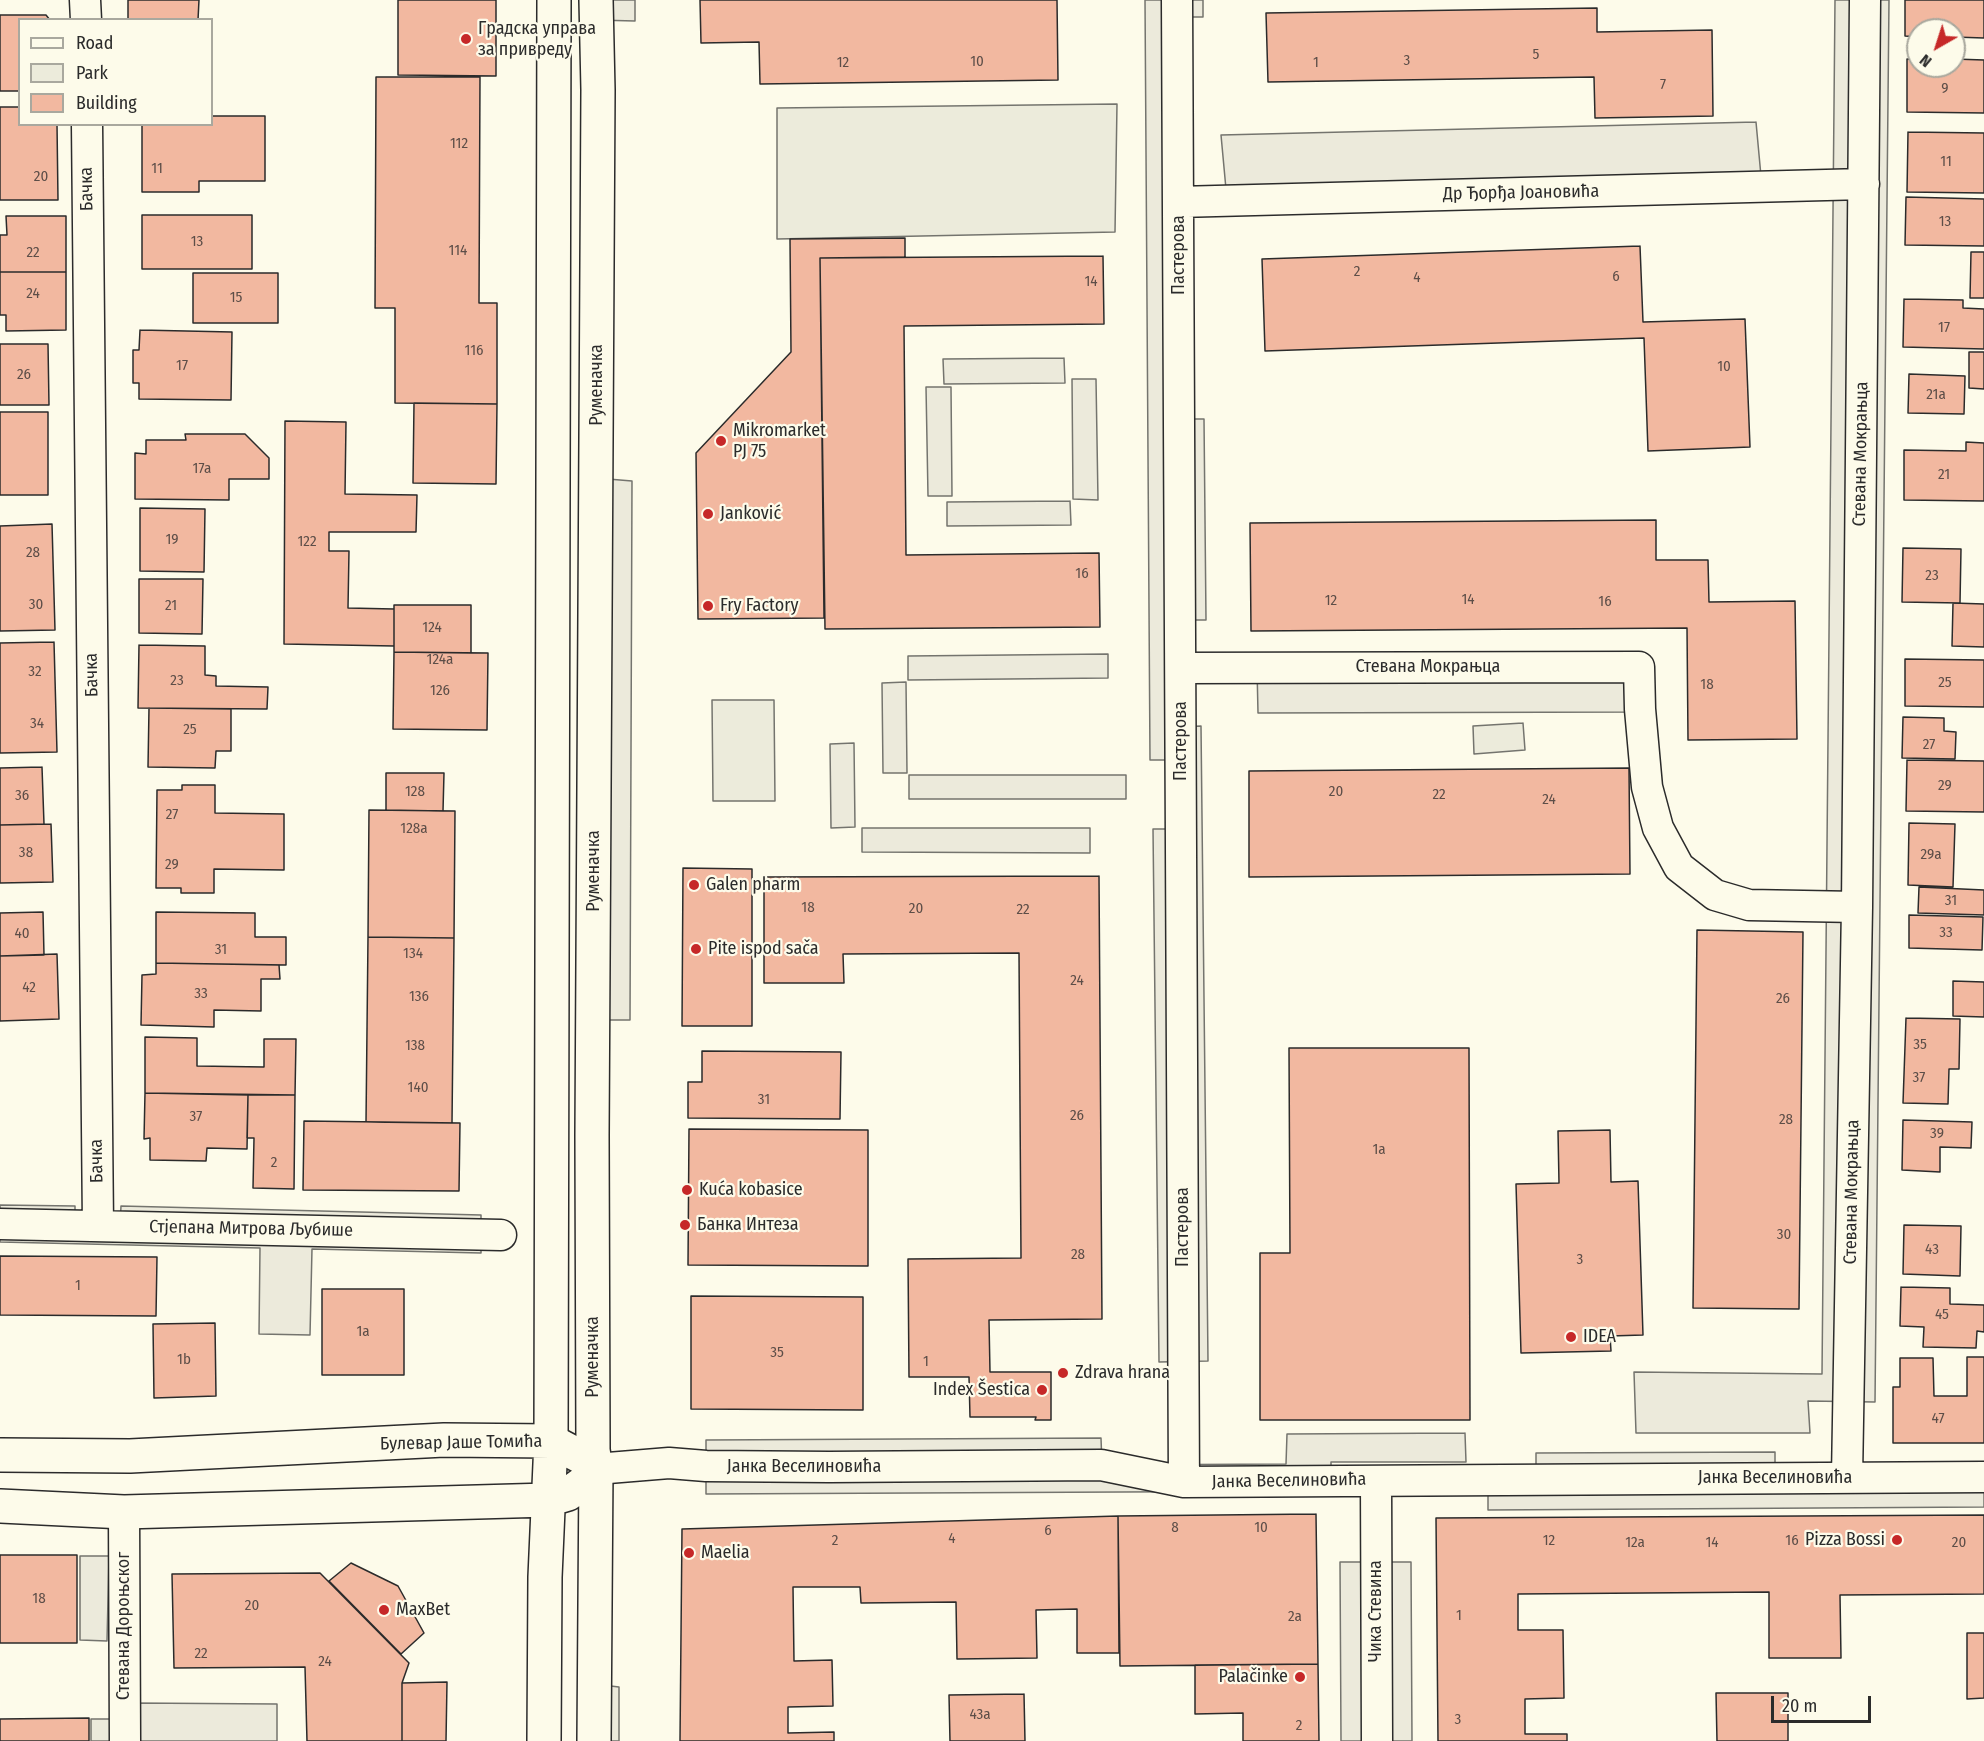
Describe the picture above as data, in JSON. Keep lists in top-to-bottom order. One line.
{"streets":{"street":["Бачка","Др Ђорђа Јоановића","Пастерова","Руменачка","Стевана Мокрањца","Стјепана Митрова Љубише","Булевар Јаше Томића","Јанка Веселиновића","Чика Стевина","Стевана Дороњског"]},"crossings":[["Бачка","Стјепана Митрова Љубише"],["Др Ђорђа Јоановића","Пастерова"],["Др Ђорђа Јоановића","Стевана Мокрањца"],["Пастерова","Стевана Мокрањца"],["Пастерова","Јанка Веселиновића"],["Руменачка","Булевар Јаше Томића"],["Руменачка","Јанка Веселиновића"],["Стевана Мокрањца","Јанка Веселиновића"],["Булевар Јаше Томића","Јанка Веселиновића"],["Јанка Веселиновића","Чика Стевина"]],"places":["Градска управа за привреду","Mikromarket PJ 75","Janković","Fry Factory","Galen pharm","Pite ispod sača","Kuća kobasice","Банка Интеза","IDEA","Zdrava hrana","Index Šestica","Pizza Bossi","Maelia","MaxBet","Palačinke"],"house_numbers":["5","3","10","12","1","7","9","112","11","11","20","13","13","114","22","2","6","4","14","24","15","17","116","17","10","26","21a","17a","21","19","122","28","16","23","14","12","16","30","21","124","124a","32","23","25","18","126","34","25","27","29","128","20","22","36","24","27","128a","38","29a","29","31","18","20","22","33","40","31","134","24","42","33","136","26","35","138","37","140","31","26","37","28","39","1a","2","30","43","28","3","1","45","1a","35","1b","1","47","8","10","6","4","2","12","16","12a","14","20","18","20","1","2a","22","24","43a","3","2"],"legend":["Road","Park","Building"],"scale_bar":"20 m","north":"bottom left"}
